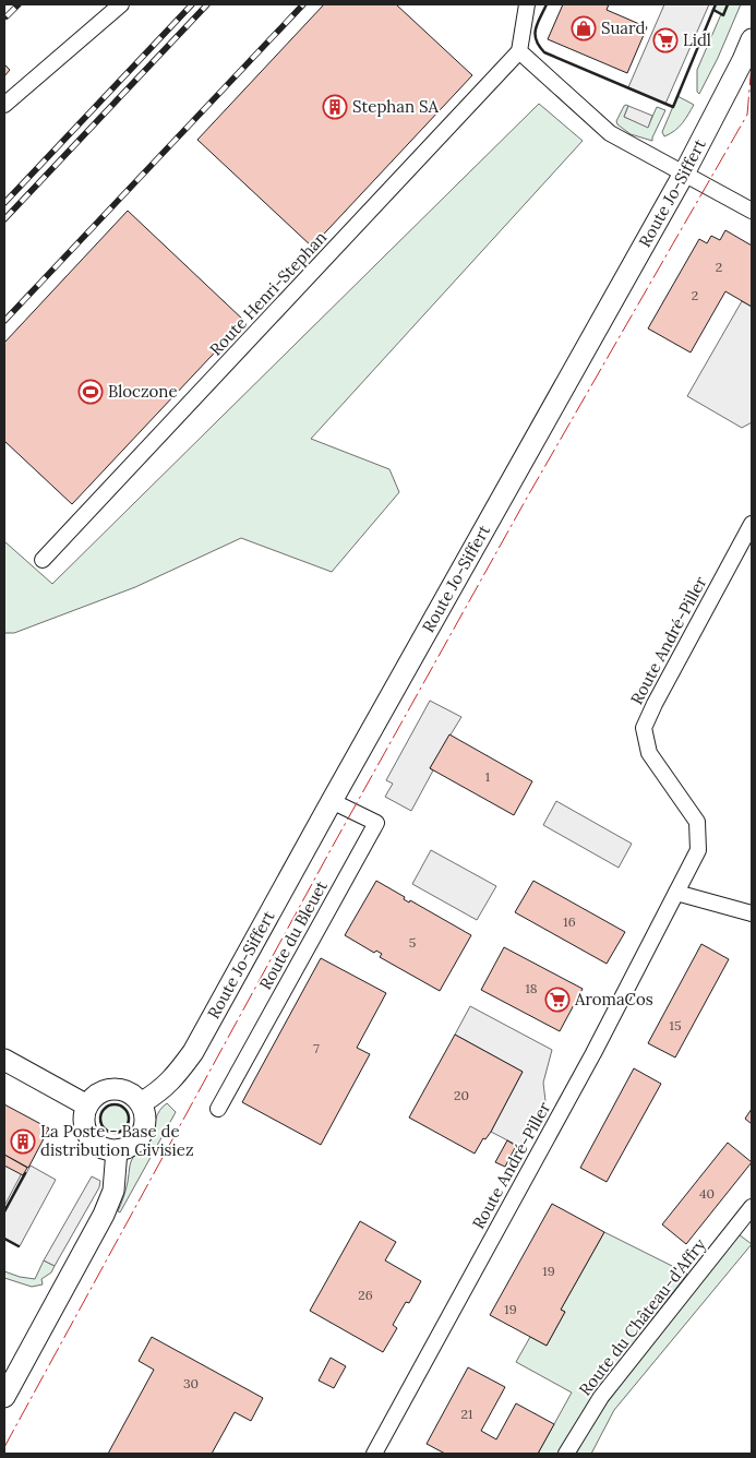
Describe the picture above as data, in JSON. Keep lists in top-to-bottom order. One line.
{"streets":{"main road":["Route Jo-Siffert"],"street":["Route Henri-Stephan","Route André-Piller","Route du Bleuet","Route du Château-d'Affry"]},"crossings":[["Route Jo-Siffert","Route du Bleuet"]],"places":{"shop":["Suard"],"supermarket":["Lidl","AromaCos"],"building":["Stephan SA","La Poste - Base de distribution Givisiez"],"sports":["Bloczone"]},"house_numbers":["2","2","1","16","5","18","15","7","20","40","19","26","19","30","21"]}
